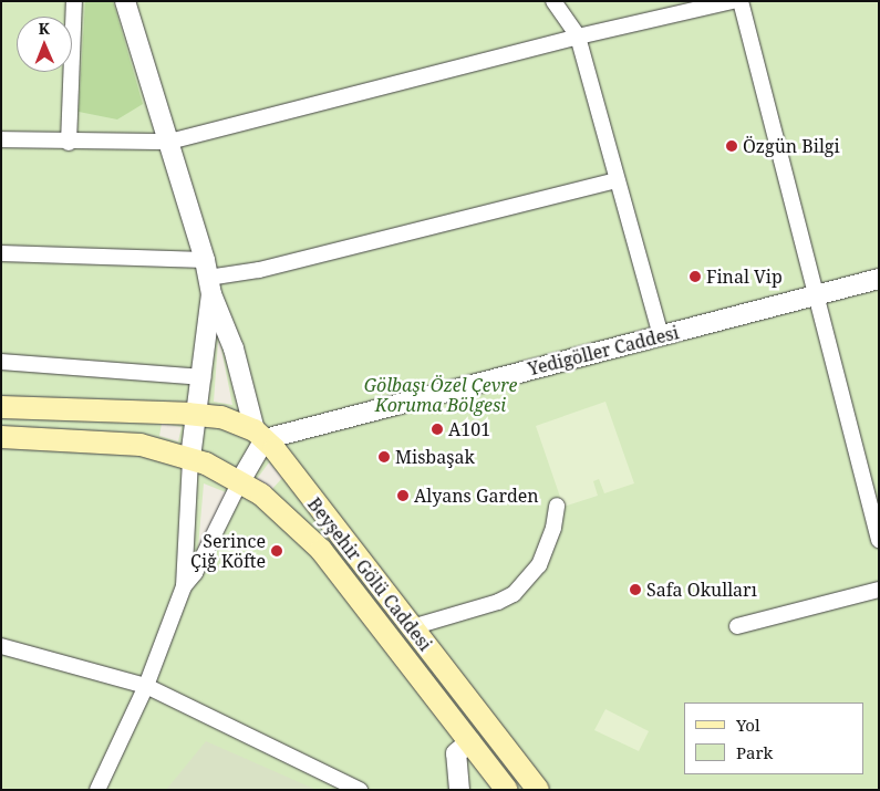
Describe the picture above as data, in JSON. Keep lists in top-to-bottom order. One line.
{"streets":{"main road":["Beyşehir Gölü Caddesi"],"street":["Yedigöller Caddesi"]},"crossings":[["Yedigöller Caddesi","Beyşehir Gölü Caddesi"]],"parks":["Gölbaşı Özel Çevre Koruma Bölgesi"],"places":["Özgün Bilgi","Final Vip","A101","Misbaşak","Alyans Garden","Serince Çiğ Köfte","Safa Okulları"],"legend":["Yol","Park"],"north":"top"}
